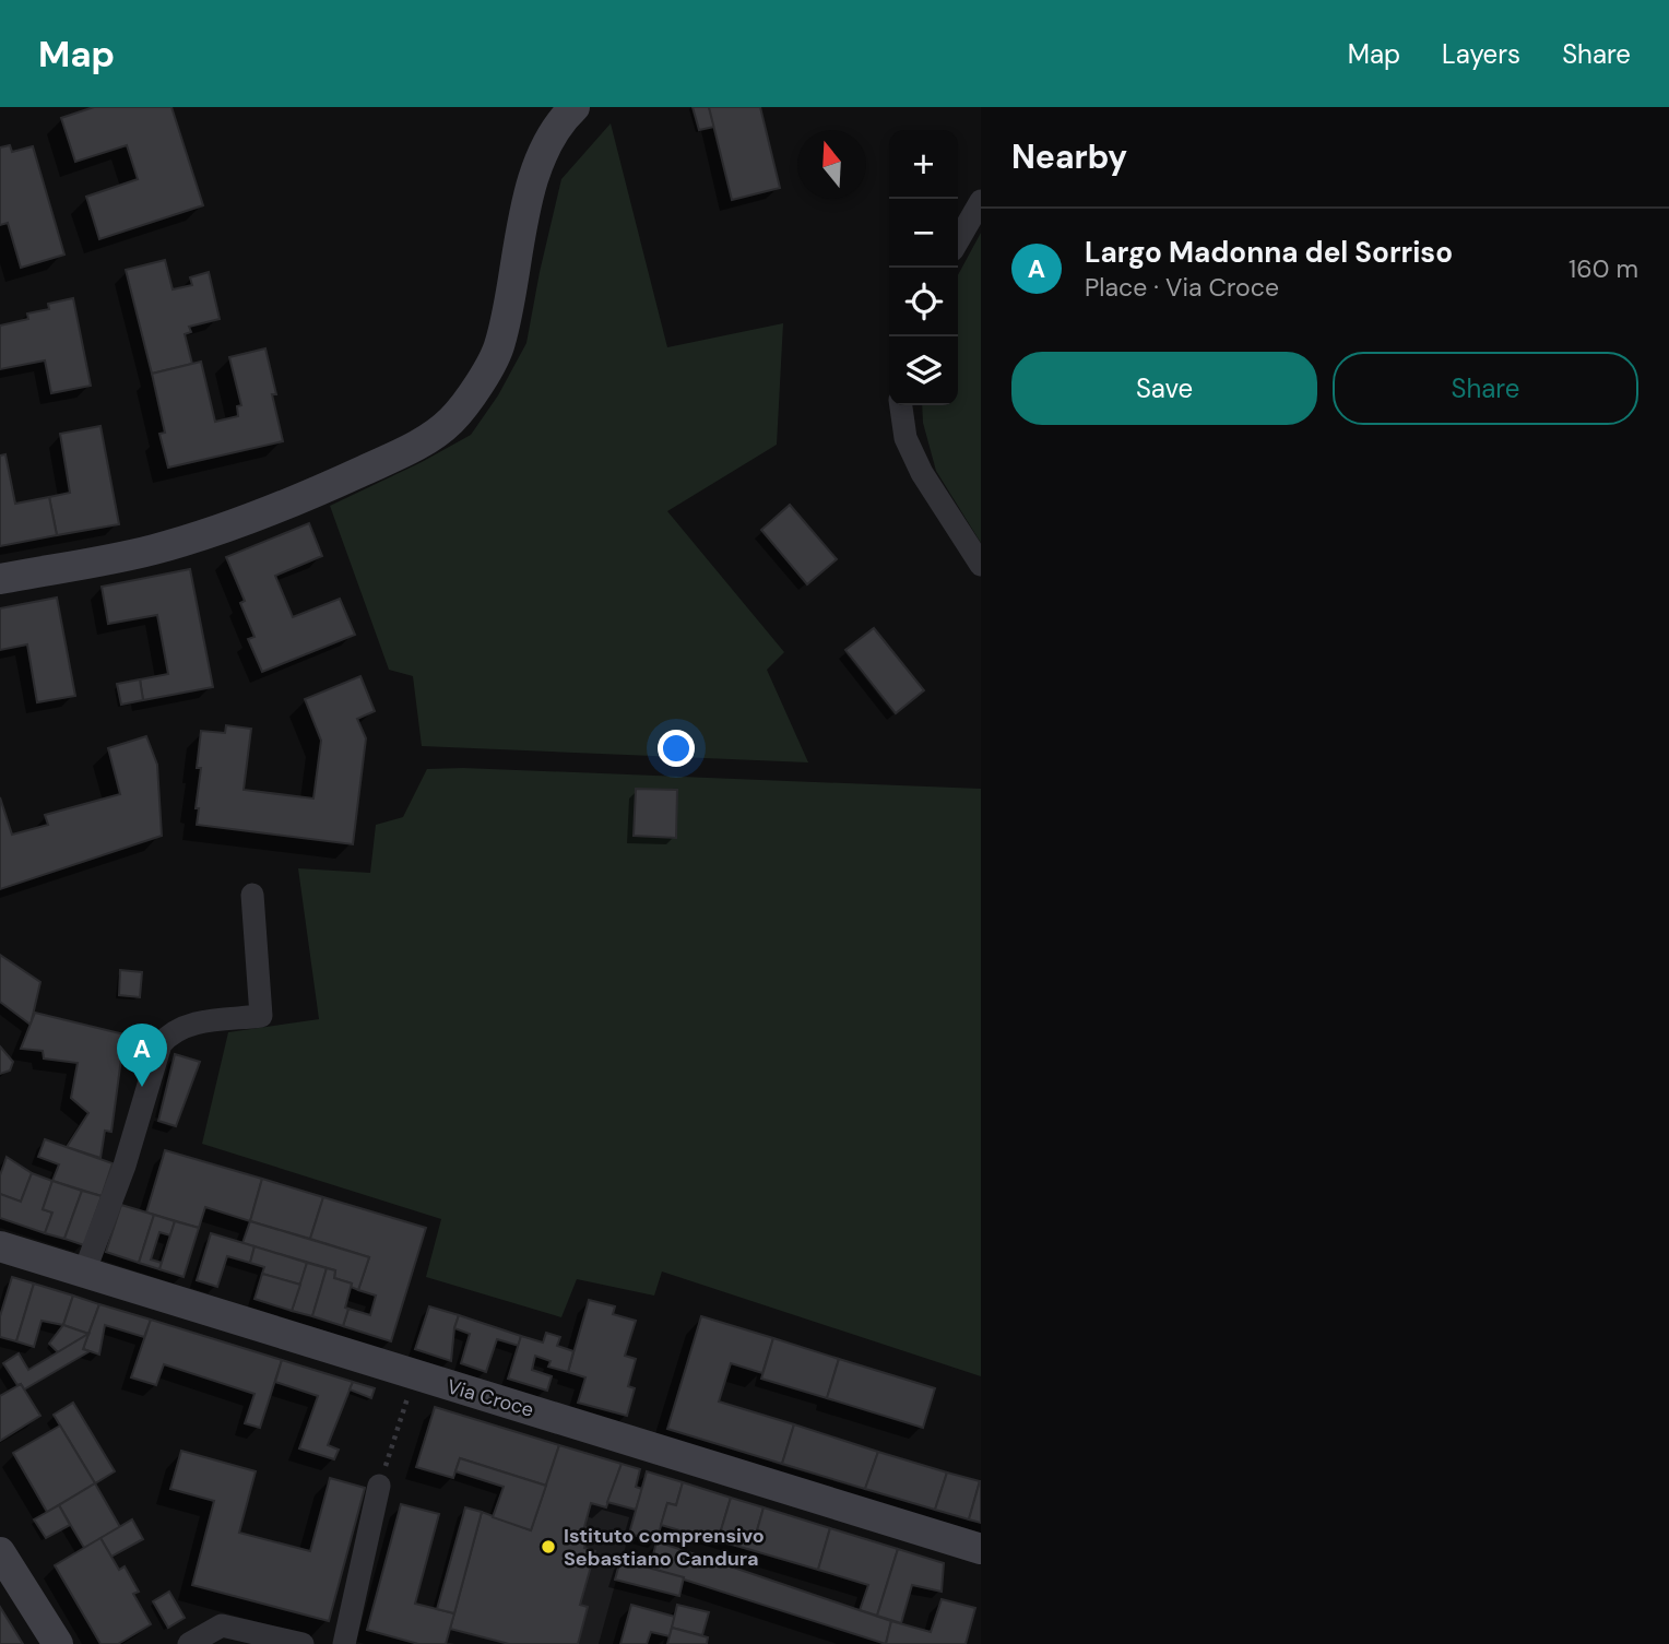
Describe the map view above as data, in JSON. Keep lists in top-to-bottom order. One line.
{"streets":{"street":["Via Croce"]},"places":["Istituto comprensivo Sebastiano Candura"],"north":"top","page":{"header":"Map","nav":["Map","Layers","Share"],"heading":"Nearby","map_buttons":["+","−"],"list":[{"mark":"A","name":"Largo Madonna del Sorriso","note":"Place · Via Croce","value":"160 m"}],"buttons":["Save","Share"],"pins":"A"}}
